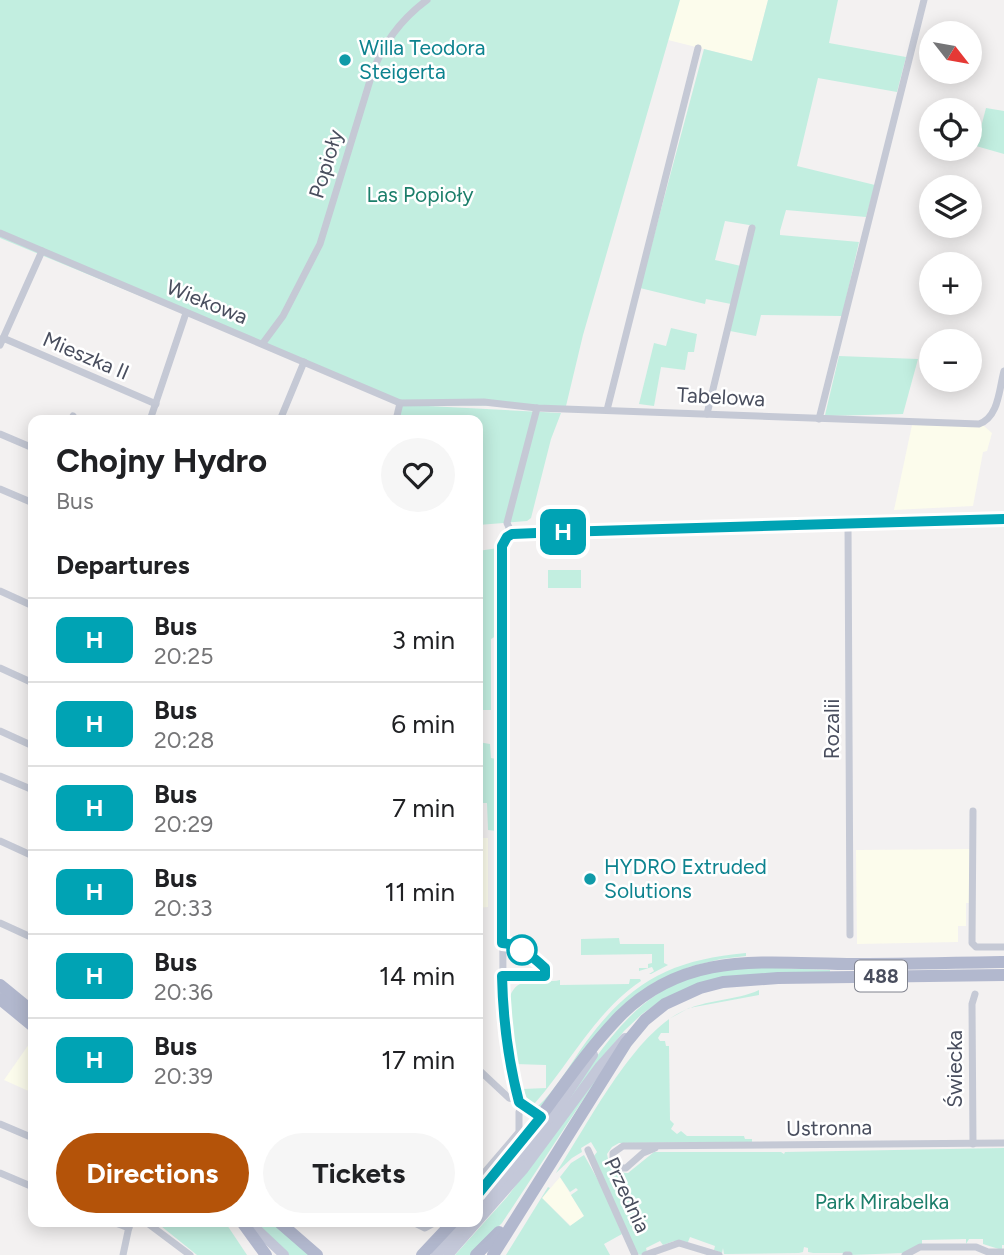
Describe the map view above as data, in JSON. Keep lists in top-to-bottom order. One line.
{"streets":{"main road":["488"],"street":["Popioły","Wiekowa","Mieszka II","Tabelowa","Rozalii","Świecka","Ustronna","Przednia"]},"crossings":[["Popioły","Wiekowa"],["Wiekowa","Tabelowa"],["Świecka","Ustronna"]],"parks":["Las Popioły","Park Mirabelka"],"places":["Willa Teodora Steigerta","HYDRO Extruded Solutions"],"lines":["bus line H"],"north":"bottom right","page":{"on_map":"H","map_buttons":["+","−"],"heading":[["Chojny Hydro","Bus"],"Departures"],"list":[{"mark":"H","name":"Bus","note":"20:25","value":"3 min"},{"mark":"H","name":"Bus","note":"20:28","value":"6 min"},{"mark":"H","name":"Bus","note":"20:29","value":"7 min"},{"mark":"H","name":"Bus","note":"20:33","value":"11 min"},{"mark":"H","name":"Bus","note":"20:36","value":"14 min"},{"mark":"H","name":"Bus","note":"20:39","value":"17 min"}],"buttons":["Directions","Tickets"]}}
